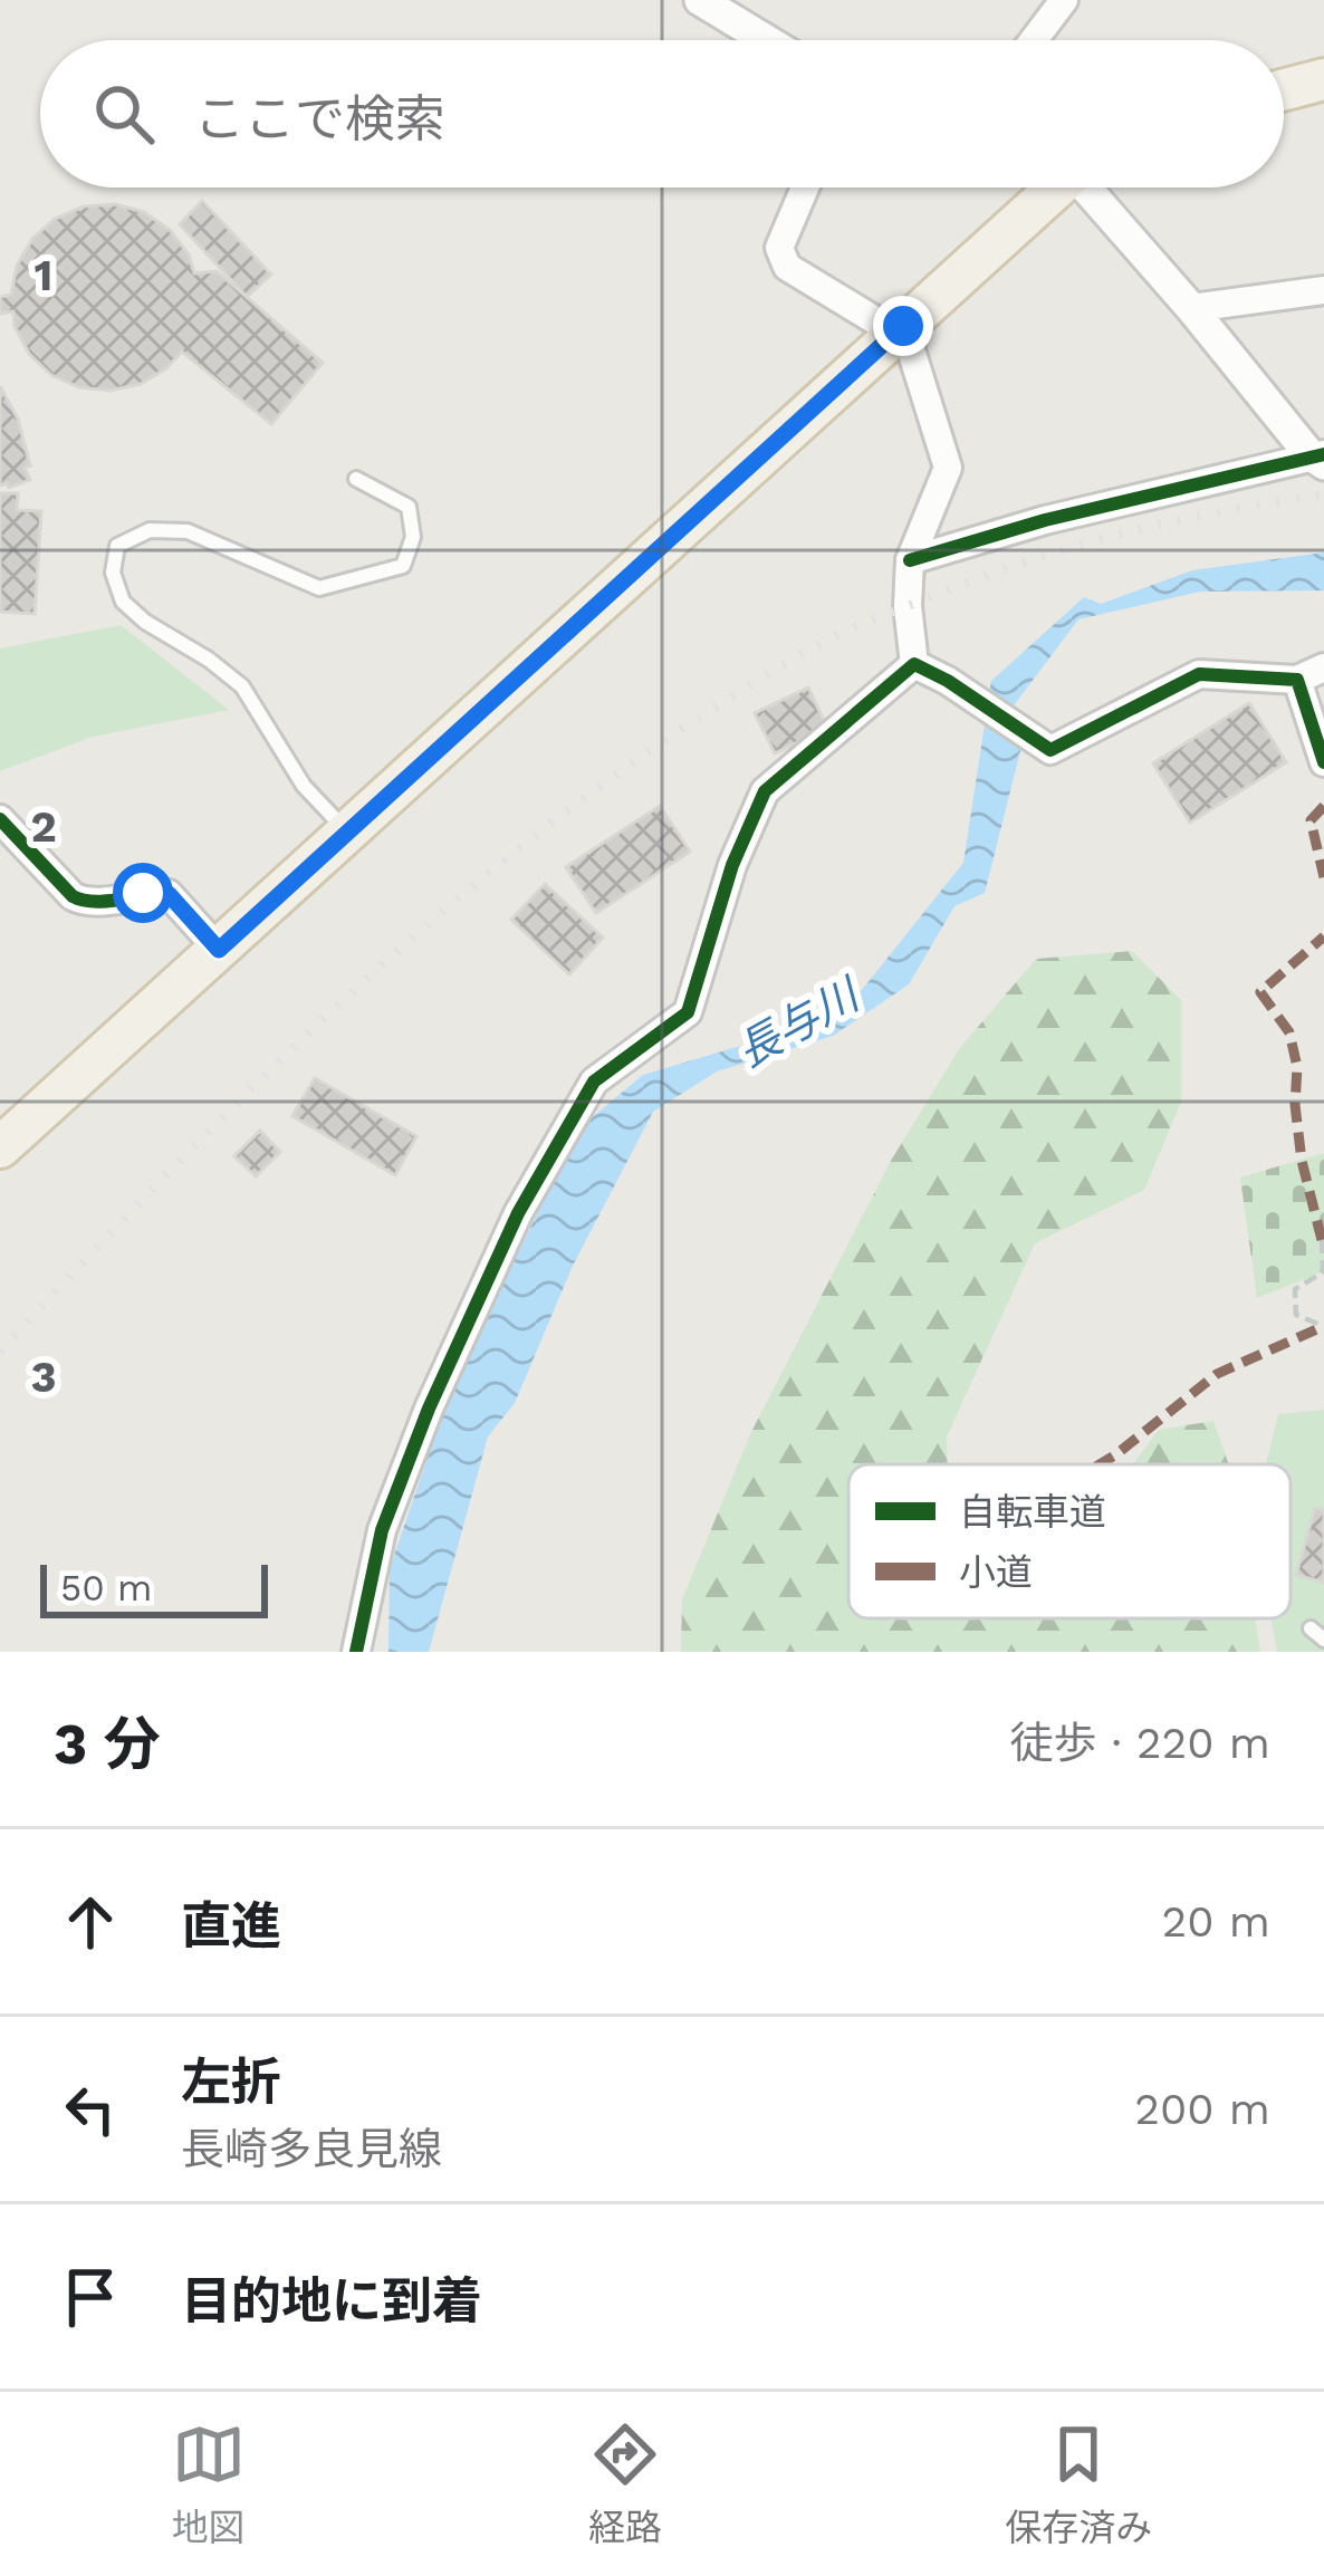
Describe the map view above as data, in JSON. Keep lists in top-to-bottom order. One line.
{"water":["長与川"],"legend":["自転車道","小道"],"scale_bar":"50 m","page":{"search":"ここで検索","scale":"50 m","heading":["3 分","徒歩 · 220 m"],"list":[["直進","20 m"],["左折","長崎多良見線","200 m"],"目的地に到着"],"nav":["地図","経路","保存済み"]},"grid":{"rows":["1","2","3"]}}
